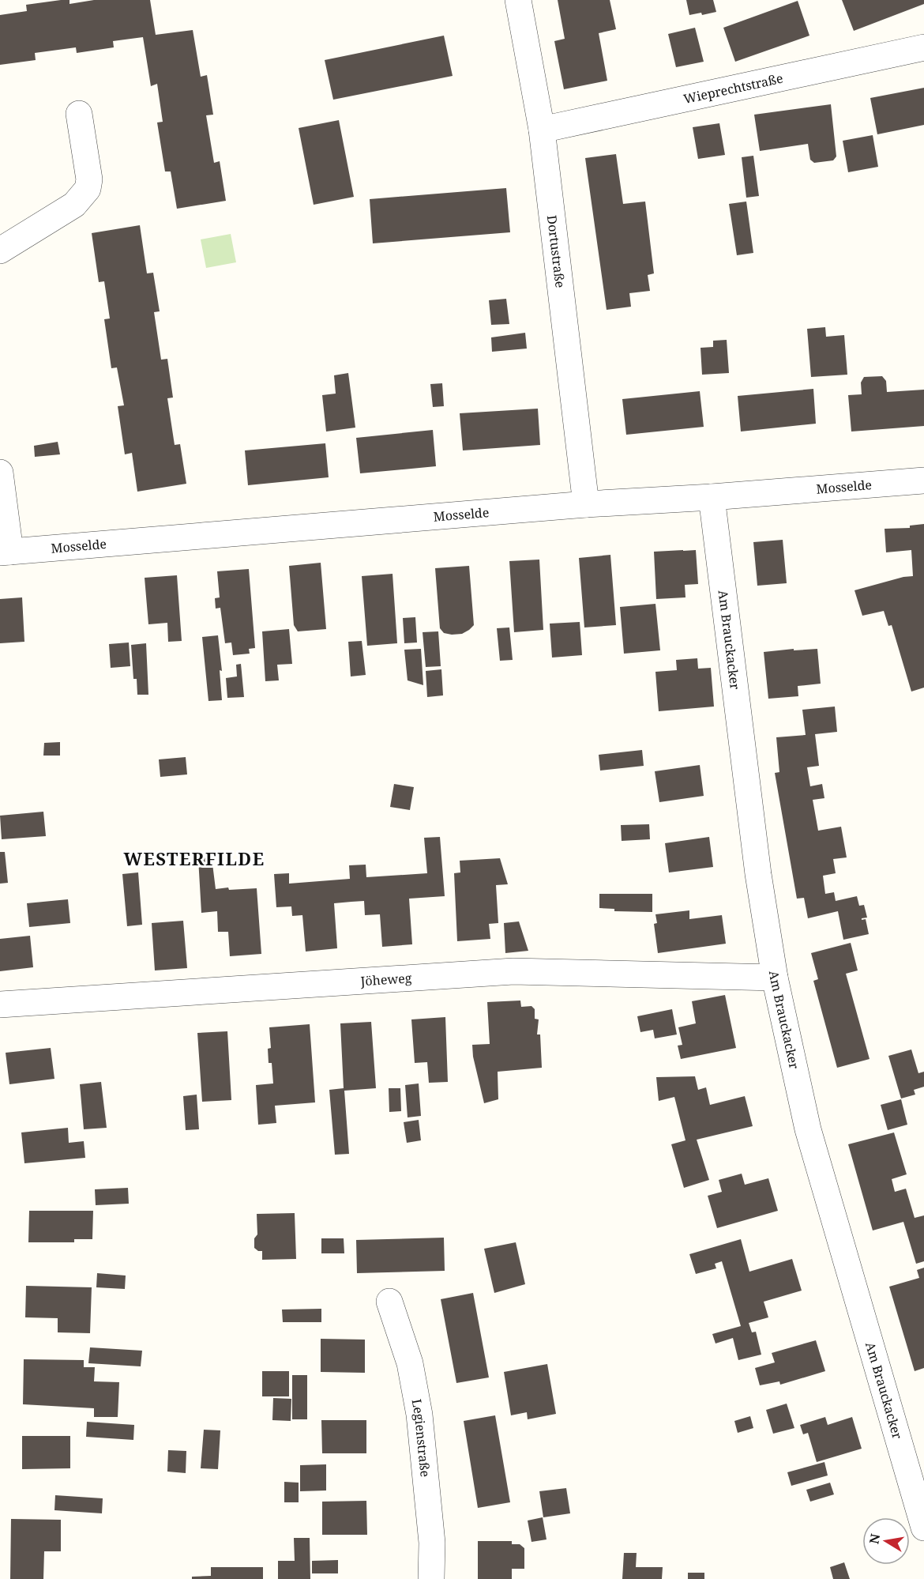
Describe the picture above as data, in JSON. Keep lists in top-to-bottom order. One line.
{"streets":{"street":["Wieprechtstraße","Dortustraße","Mosselde","Am Brauckacker","Jöheweg","Legienstraße"]},"crossings":[["Wieprechtstraße","Dortustraße"],["Dortustraße","Mosselde"],["Mosselde","Am Brauckacker"],["Am Brauckacker","Jöheweg"]],"districts":["WESTERFILDE"],"north":"left"}
